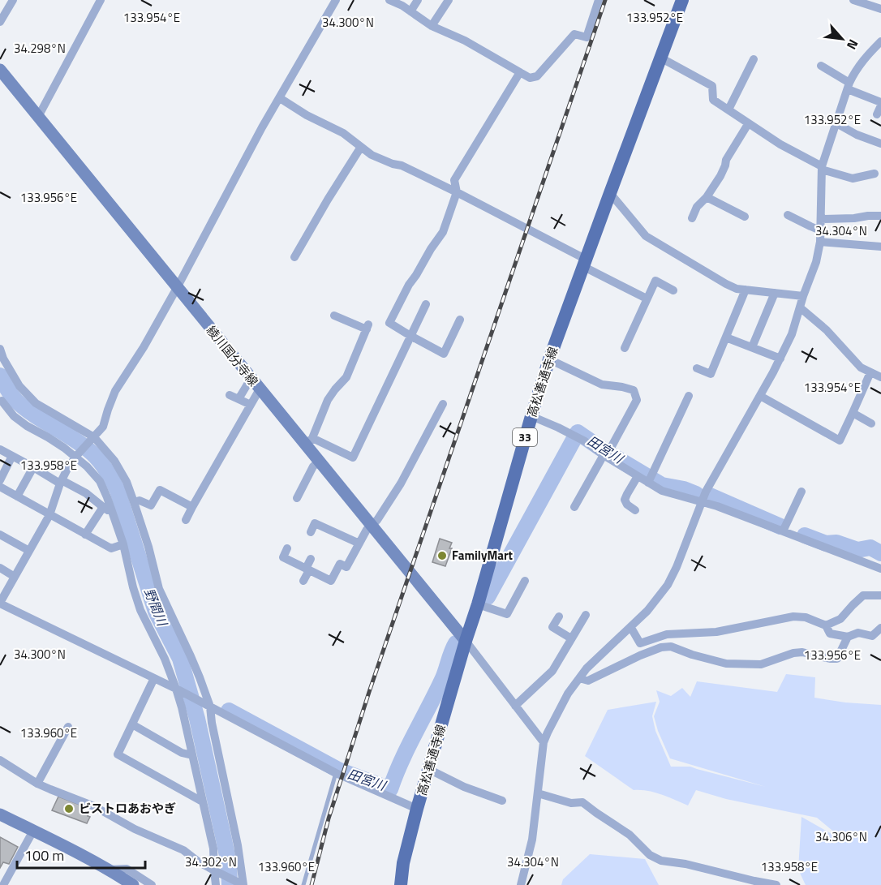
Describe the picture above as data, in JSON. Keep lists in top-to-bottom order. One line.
{"streets":{"main road":["綾川国分寺線","高松善通寺線","33"]},"crossings":[["綾川国分寺線","高松善通寺線"]],"water":["田宮川","野間川"],"places":["FamilyMart","ビストロあおやぎ"],"scale_bar":"100 m","north":"bottom right","coordinates":["133.954°E","133.952°E","34.300°N","34.298°N","133.956°E","34.304°N","133.958°E","133.960°E","34.306°N","34.302°N"]}
